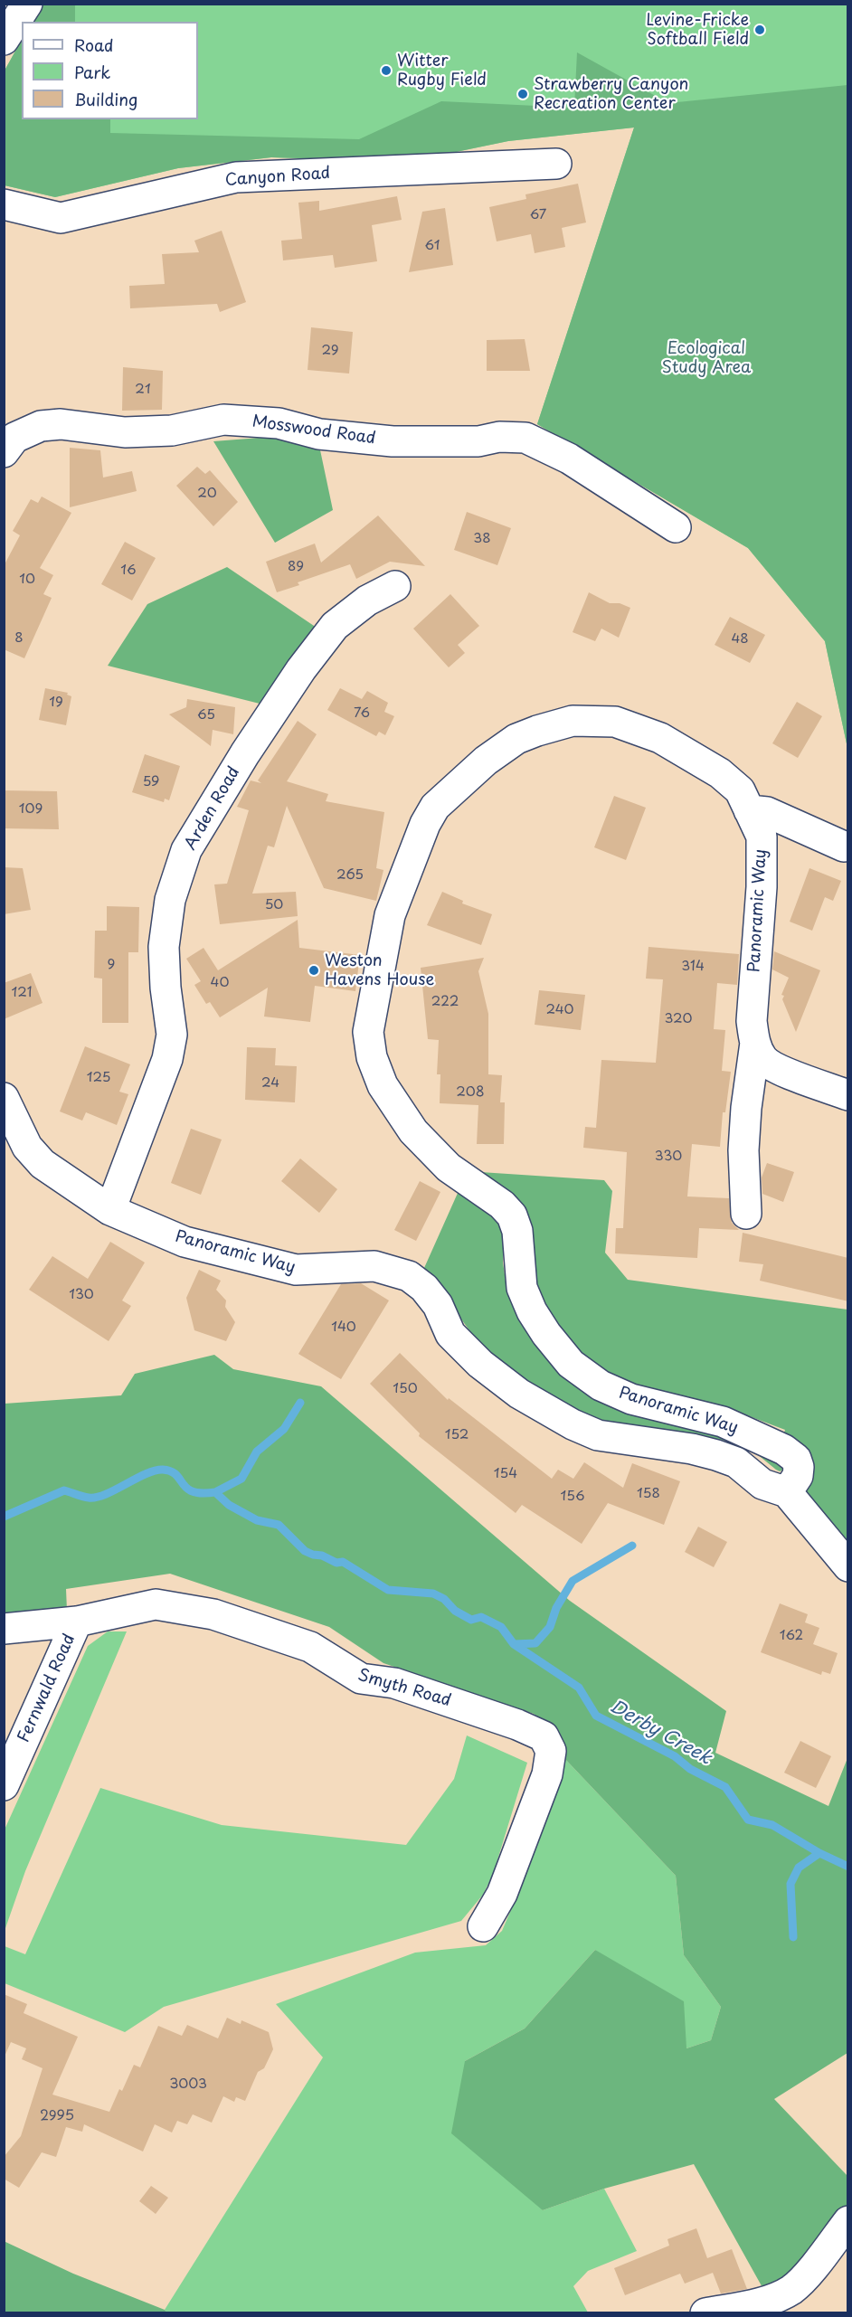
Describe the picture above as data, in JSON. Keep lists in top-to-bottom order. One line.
{"streets":{"street":["Canyon Road","Mosswood Road","Arden Road","Panoramic Way","Fernwald Road","Smyth Road"]},"crossings":[["Arden Road","Panoramic Way"],["Fernwald Road","Smyth Road"]],"water":["Derby Creek"],"parks":["Ecological Study Area"],"places":["Levine-Fricke Softball Field","Witter Rugby Field","Strawberry Canyon Recreation Center","Weston Havens House"],"house_numbers":["67","61","29","21","20","38","89","16","10","8","48","19","76","65","59","109","265","50","9","314","40","121","222","240","320","125","24","208","330","130","140","150","152","154","158","156","162","3003","2995"],"legend":["Road","Park","Building"]}
